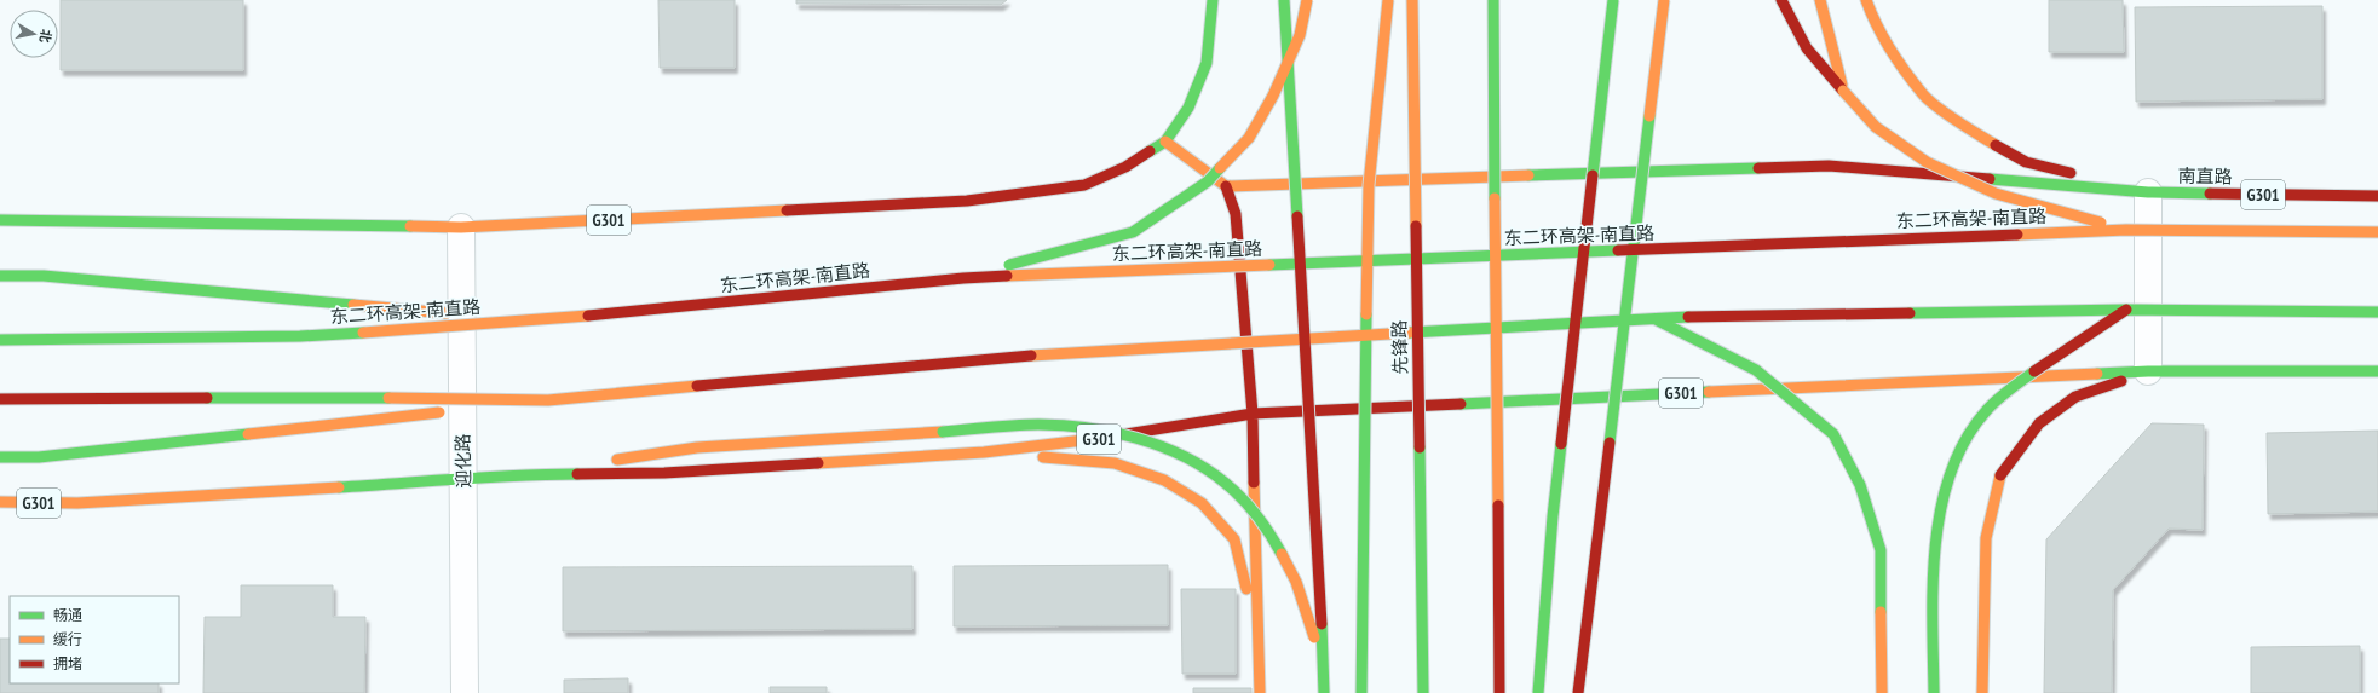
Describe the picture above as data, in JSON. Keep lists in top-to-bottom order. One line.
{"streets":{"main road":["南直路","G301","东二环高架-南直路","先锋路"],"street":["迎化路"]},"crossings":[["G301","迎化路"]],"legend":["畅通","缓行","拥堵"],"north":"right"}
